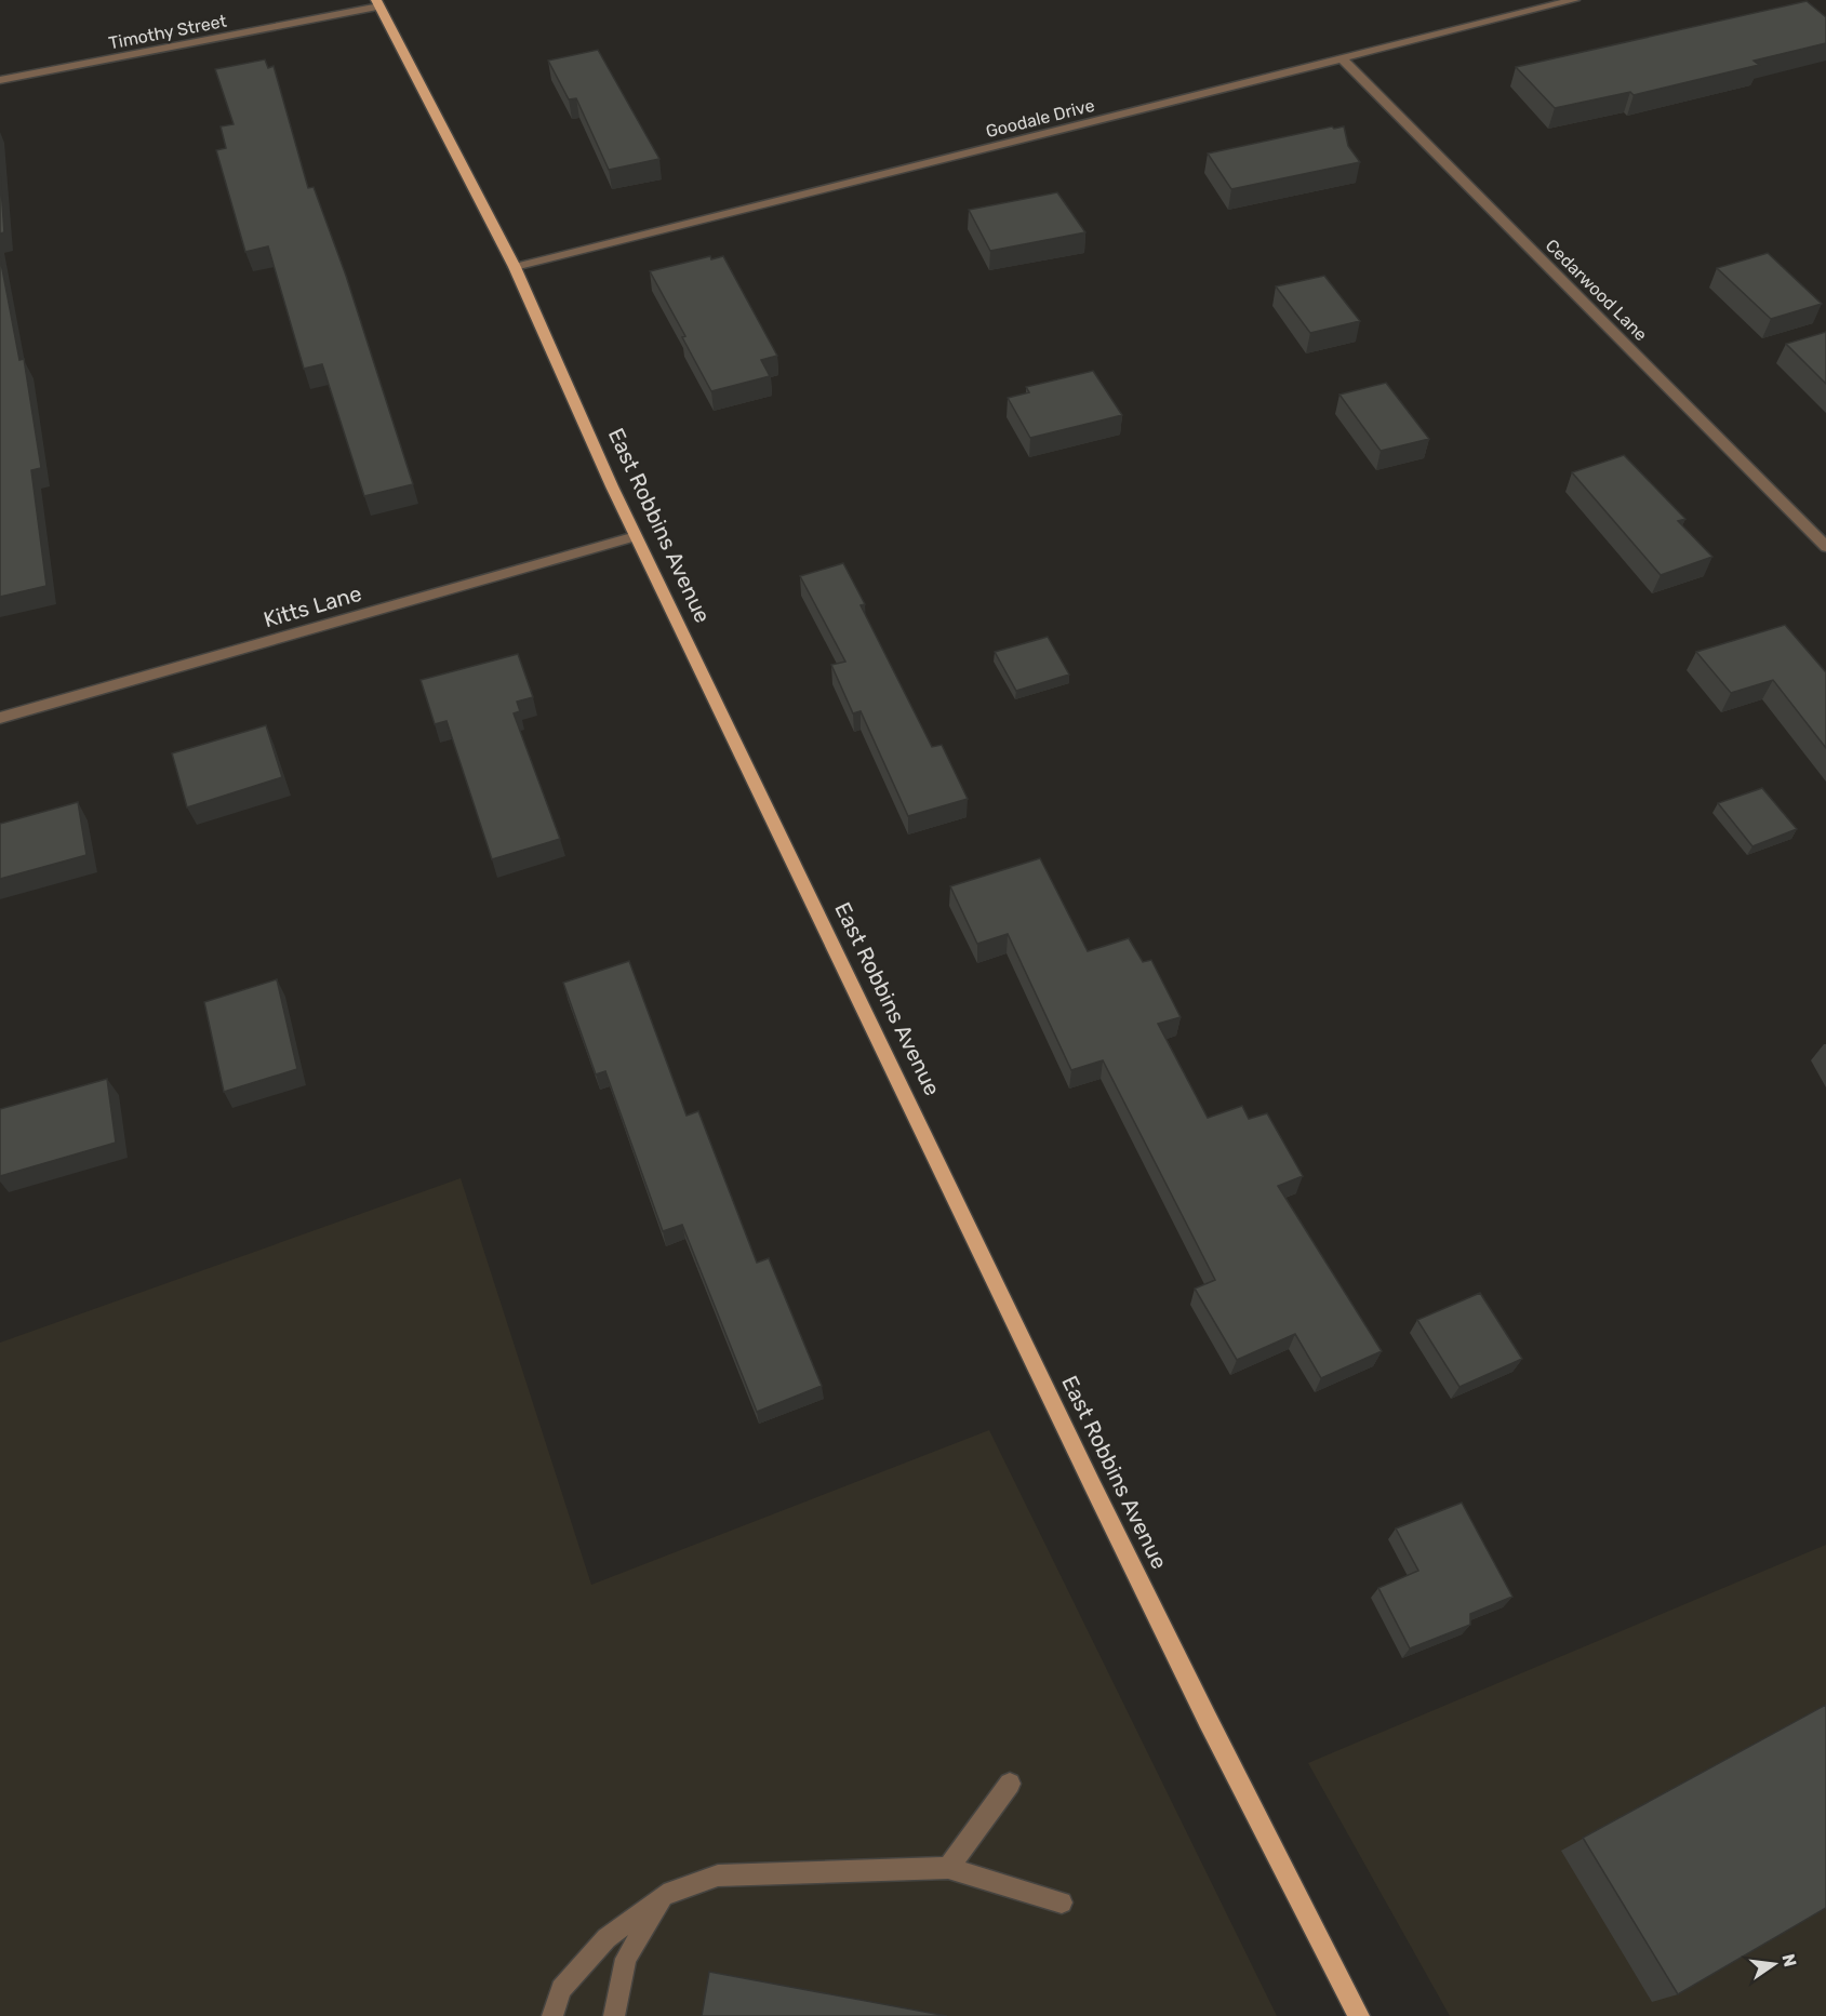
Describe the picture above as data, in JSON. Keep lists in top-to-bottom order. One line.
{"streets":{"main road":["East Robbins Avenue"],"street":["Timothy Street","Goodale Drive","Cedarwood Lane","Kitts Lane"]},"crossings":[["Timothy Street","East Robbins Avenue"],["Goodale Drive","Cedarwood Lane"],["Goodale Drive","East Robbins Avenue"],["East Robbins Avenue","Kitts Lane"]],"north":"right"}
